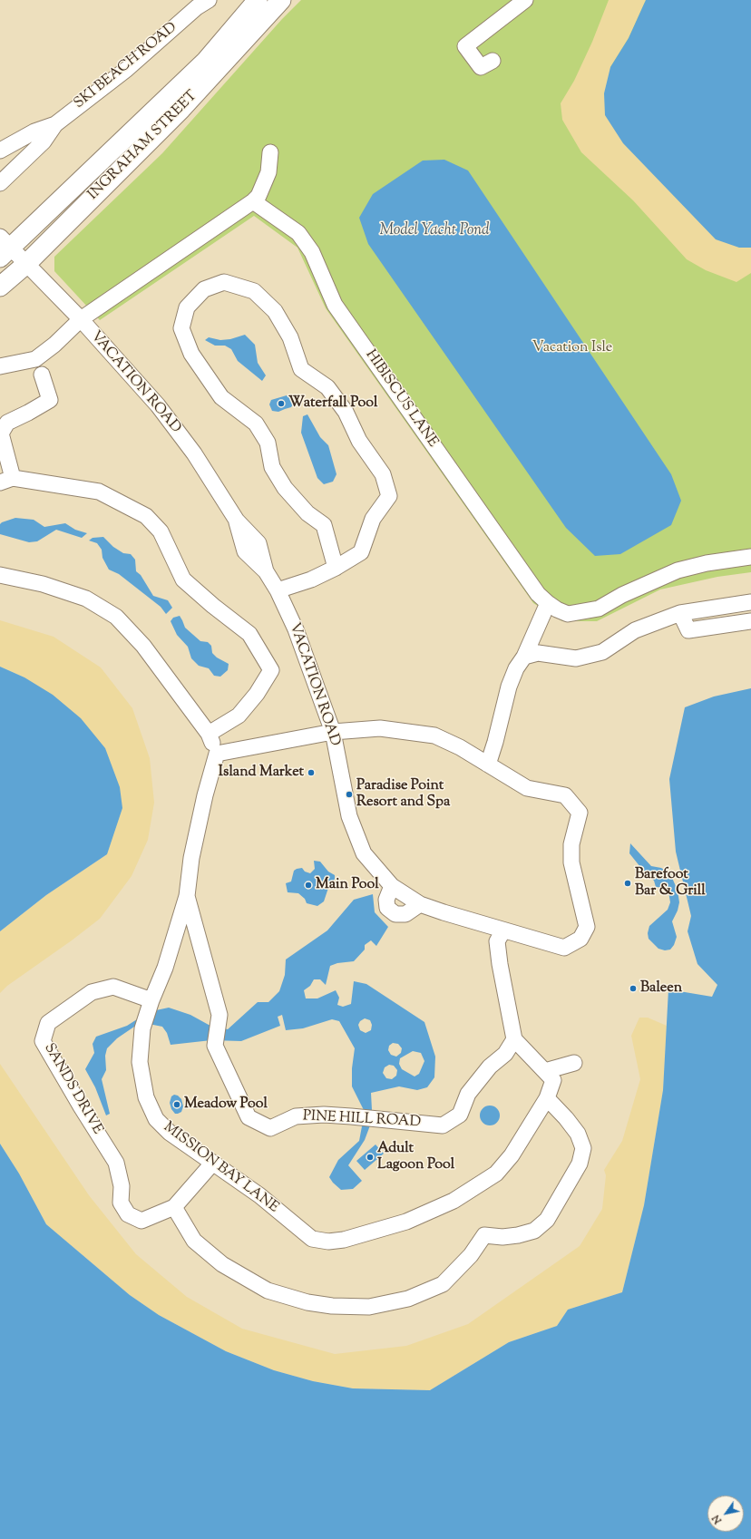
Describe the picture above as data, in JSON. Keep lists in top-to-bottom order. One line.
{"streets":{"main road":["INGRAHAM STREET"],"street":["SKI BEACH ROAD","VACATION ROAD","HIBISCUS LANE","SANDS DRIVE","PINE HILL ROAD","MISSION BAY LANE"]},"crossings":[["INGRAHAM STREET","VACATION ROAD"],["SANDS DRIVE","MISSION BAY LANE"],["PINE HILL ROAD","MISSION BAY LANE"]],"water":["Model Yacht Pond"],"parks":["Vacation Isle"],"places":["Waterfall Pool","Island Market","Paradise Point Resort and Spa","Barefoot Bar & Grill","Main Pool","Baleen","Meadow Pool","Adult Lagoon Pool"],"north":"bottom left"}
